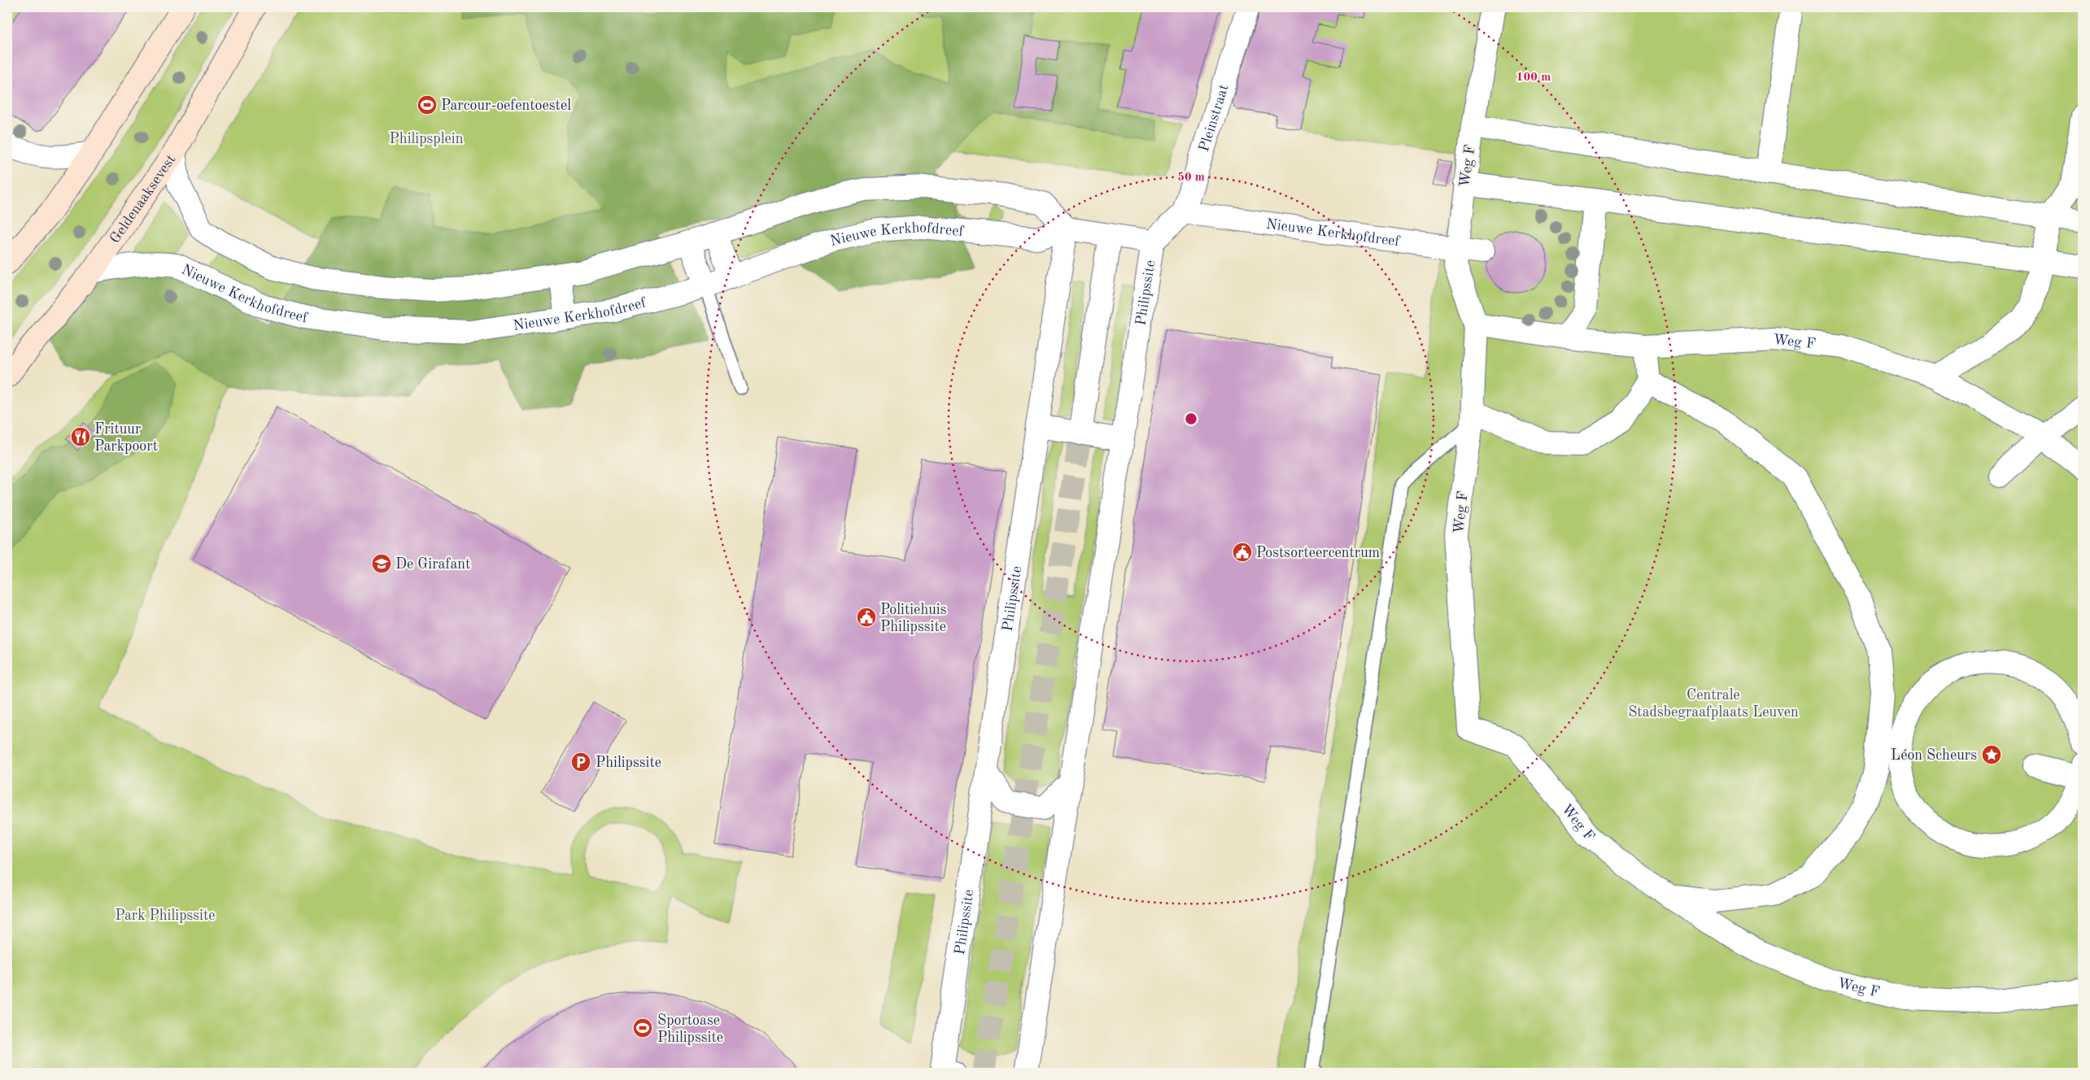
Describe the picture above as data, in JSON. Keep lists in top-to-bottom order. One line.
{"streets":{"main road":["Geldenaaksevest"],"street":["Pleinstraat","Weg F","Nieuwe Kerkhofdreef","Philipssite"]},"crossings":[["Pleinstraat","Nieuwe Kerkhofdreef"],["Pleinstraat","Philipssite"],["Weg F","Nieuwe Kerkhofdreef"],["Geldenaaksevest","Nieuwe Kerkhofdreef"],["Nieuwe Kerkhofdreef","Philipssite"]],"parks":["Philipsplein","Centrale Stadsbegraafplaats Leuven","Park Philipssite"],"places":{"sports":["Parcour-oefentoestel","Sportoase Philipssite"],"restaurant":["Frituur Parkpoort"],"public building":["Postsorteercentrum","Politiehuis Philipssite"],"school or university":["De Girafant"],"place":["Léon Scheurs"],"parking":["Philipssite"]},"rings":["100 m","50 m"]}
